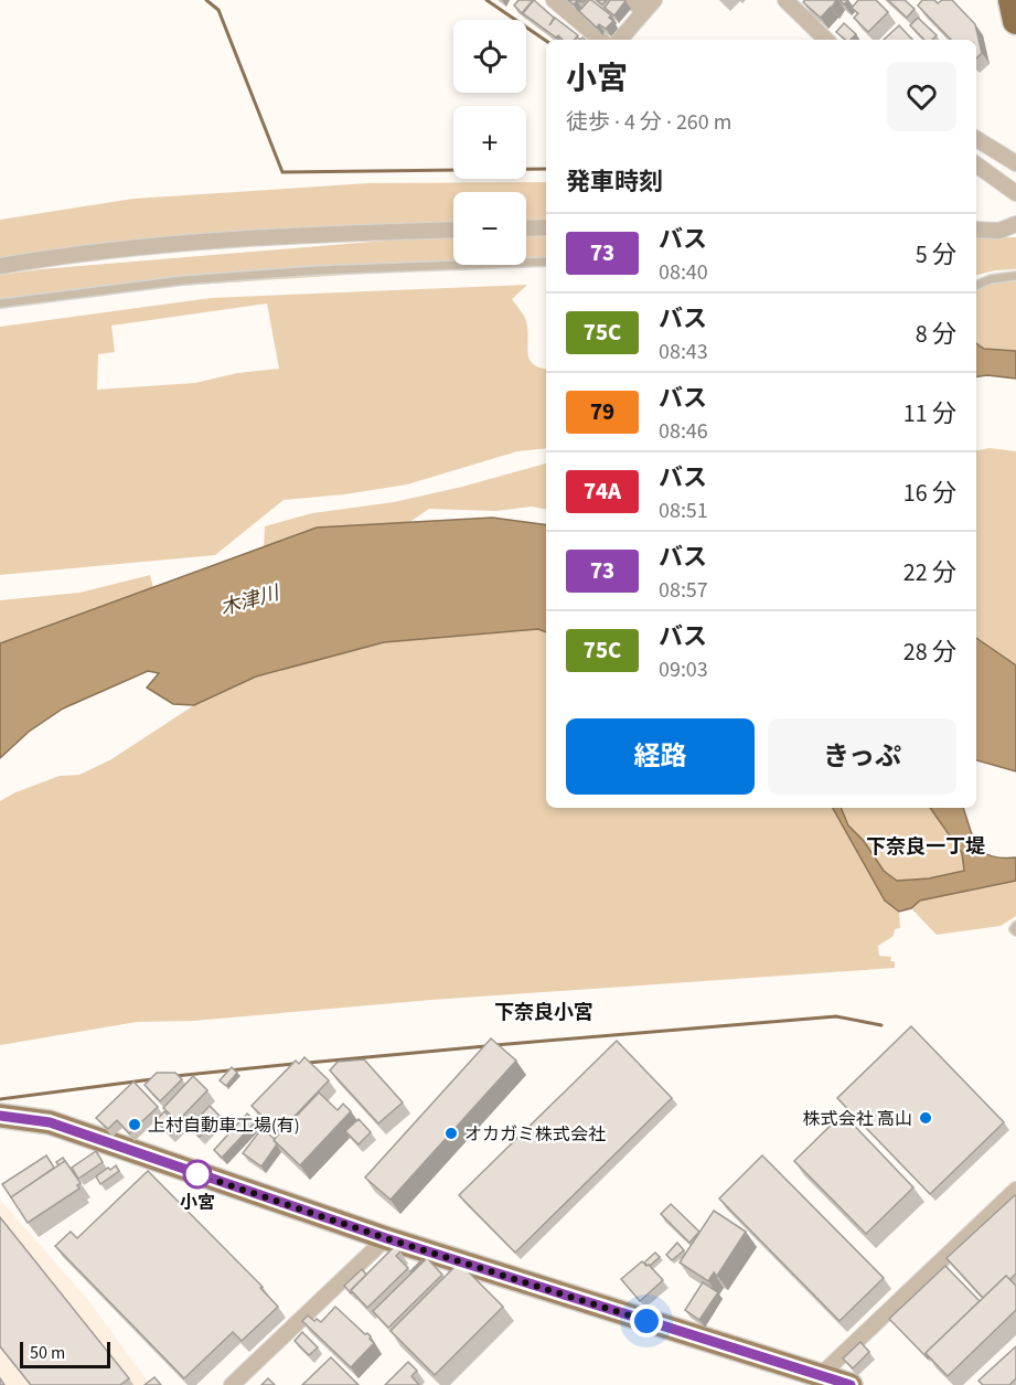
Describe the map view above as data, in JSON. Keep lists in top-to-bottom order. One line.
{"districts":["下奈良一丁堤","下奈良小宮"],"water":["木津川"],"places":["株式会社 高山","上村自動車工場(有)","オカガミ株式会社","小宮"],"lines":["bus line 73"],"scale_bar":"50 m","page":{"map_buttons":["+","−"],"heading":[["小宮","徒歩 · 4 分 · 260 m"],"発車時刻"],"list":[{"mark":"73","name":"バス","note":"08:40","value":"5 分"},{"mark":"75C","name":"バス","note":"08:43","value":"8 分"},{"mark":"79","name":"バス","note":"08:46","value":"11 分"},{"mark":"74A","name":"バス","note":"08:51","value":"16 分"},{"mark":"73","name":"バス","note":"08:57","value":"22 分"},{"mark":"75C","name":"バス","note":"09:03","value":"28 分"}],"buttons":["経路","きっぷ"],"scale":"50 m"}}
